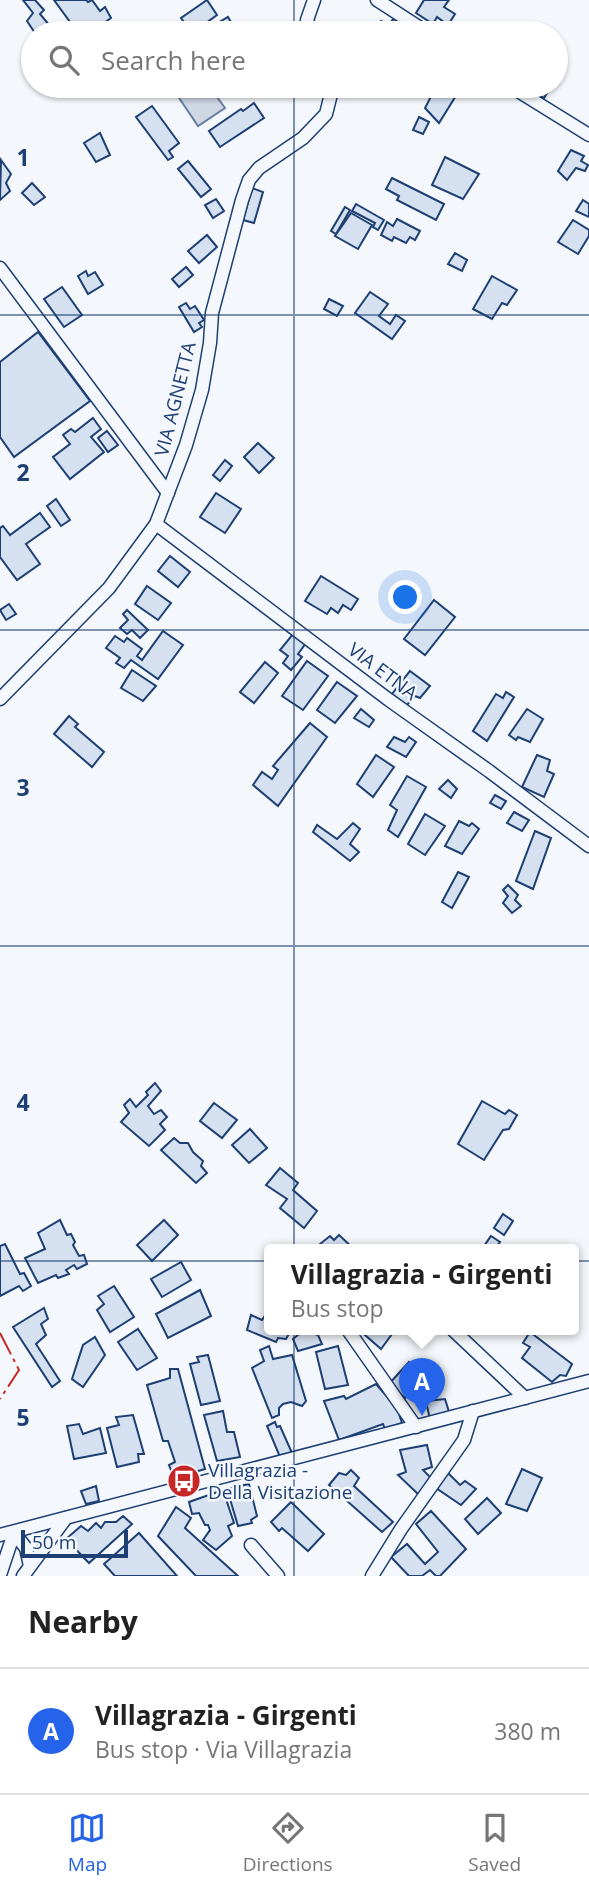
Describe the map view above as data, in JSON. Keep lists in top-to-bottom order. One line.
{"streets":{"street":["VIA AGNETTA","VIA ETNA"]},"crossings":[["VIA AGNETTA","VIA ETNA"]],"places":{"bus stop":["Villagrazia - Della Visitazione"]},"scale_bar":"50 m","page":{"search":"Search here","popup":["Villagrazia - Girgenti","Bus stop"],"pins":"A","scale":"50 m","heading":"Nearby","list":[{"mark":"A","name":"Villagrazia - Girgenti","note":"Bus stop · Via Villagrazia","value":"380 m"}],"nav":["Map","Directions","Saved"]},"grid":{"rows":["1","2","3","4","5"]}}
